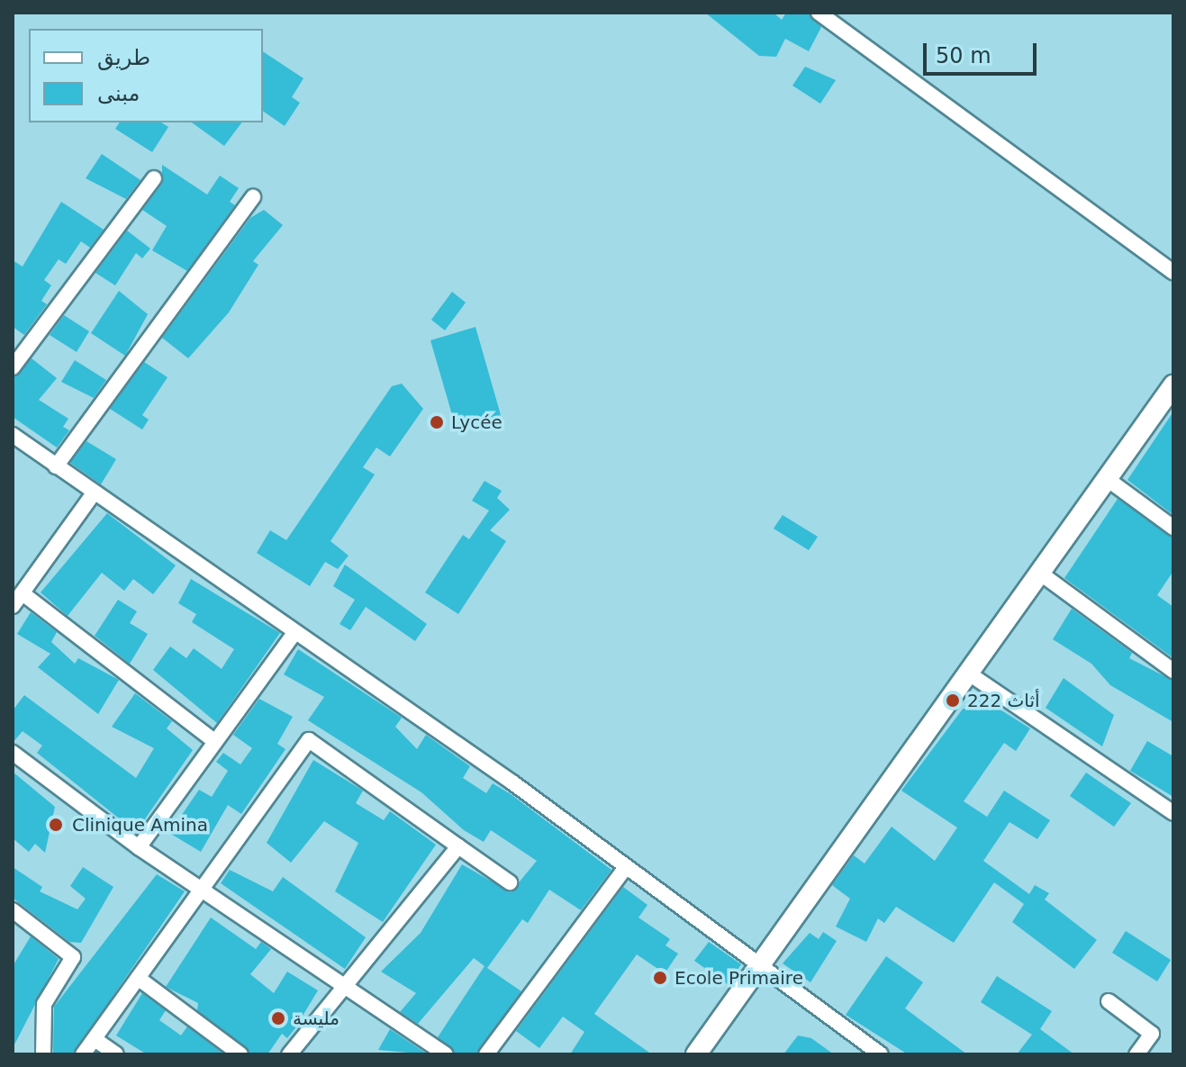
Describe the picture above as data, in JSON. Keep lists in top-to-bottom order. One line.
{"places":["Lycée","أثاث 222","Clinique Amina","Ecole Primaire","مليسة"],"legend":["طريق","مبنى"],"scale_bar":"50 m"}
